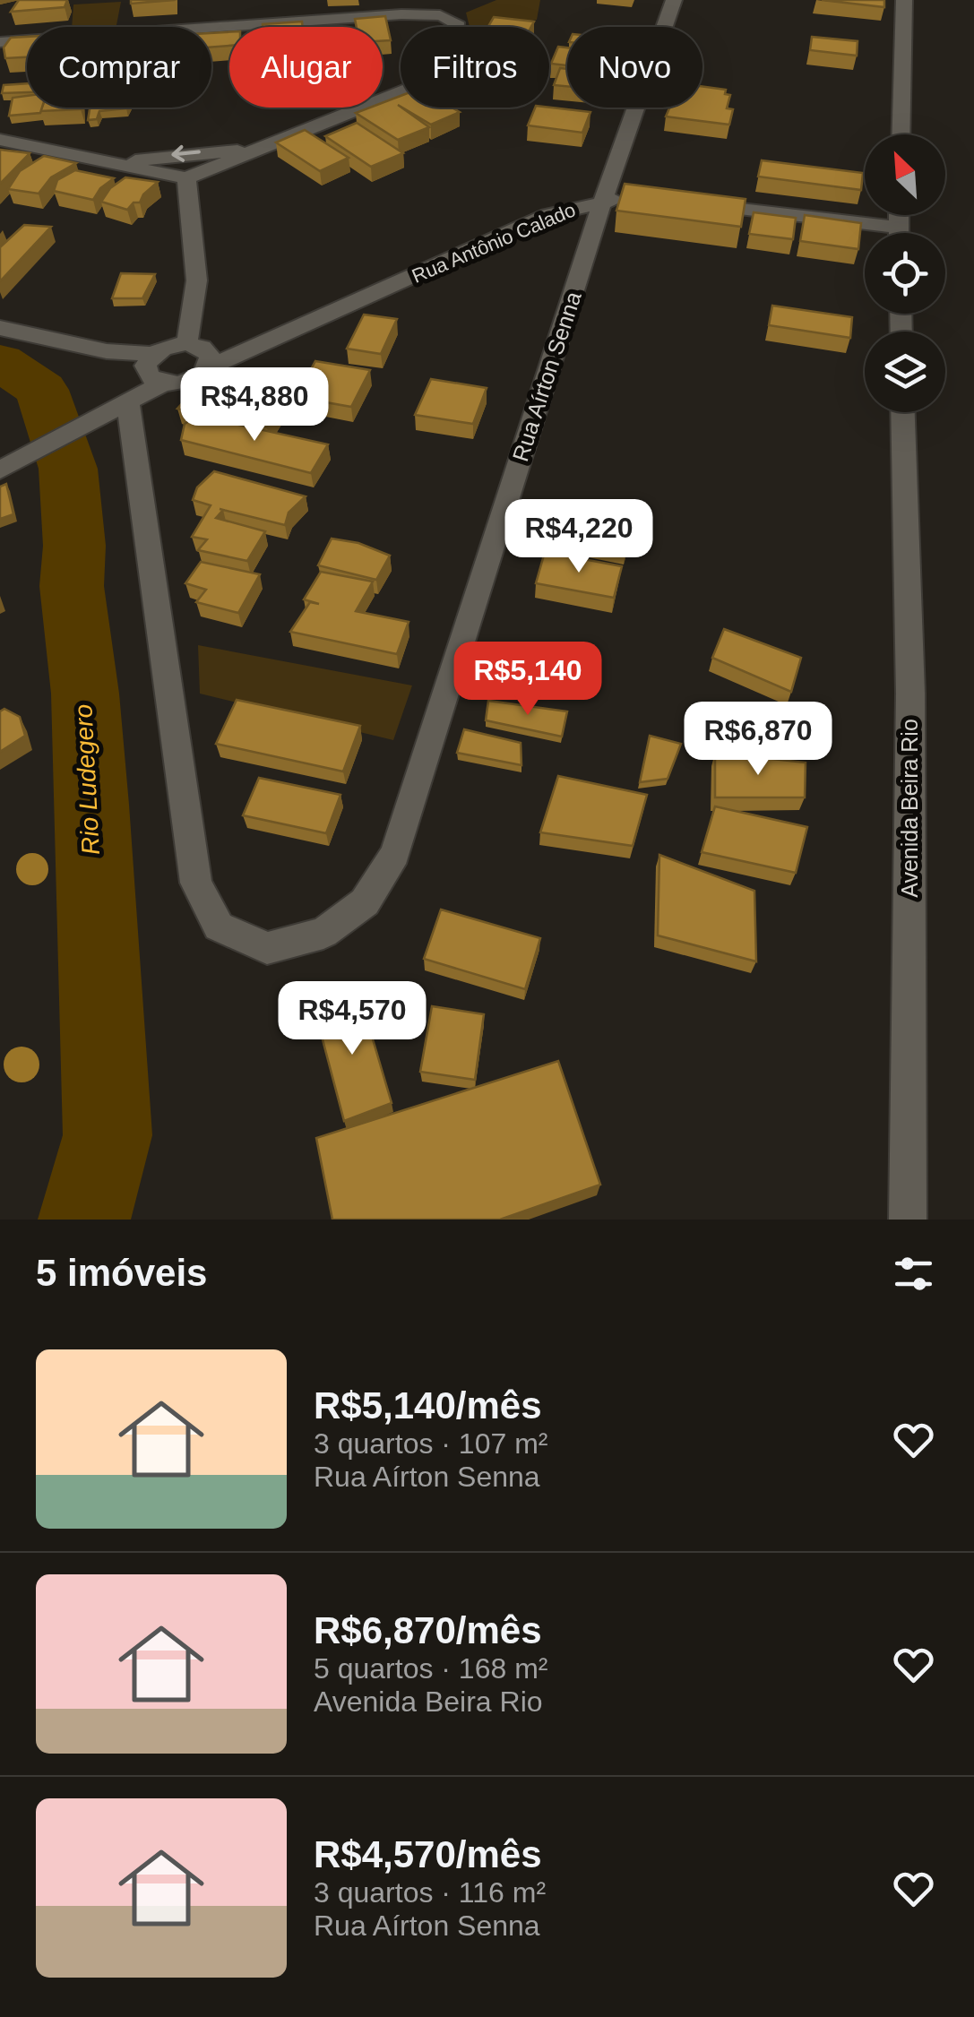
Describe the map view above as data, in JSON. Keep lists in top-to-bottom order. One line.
{"streets":{"street":["Rua Antônio Calado","Rua Aírton Senna","Avenida Beira Rio"]},"crossings":[["Rua Antônio Calado","Rua Aírton Senna"]],"water":["Rio Ludegero"],"north":"top left","page":{"chip":["Comprar","Alugar","Filtros","Novo"],"price":["R$4,880","R$4,220","R$5,140","R$6,870","R$4,570"],"heading":"5 imóveis","list":[{"name":"R$5,140/mês","note":"3 quartos · 107 m² · Rua Aírton Senna"},{"name":"R$6,870/mês","note":"5 quartos · 168 m² · Avenida Beira Rio"},{"name":"R$4,570/mês","note":"3 quartos · 116 m² · Rua Aírton Senna"}]}}
